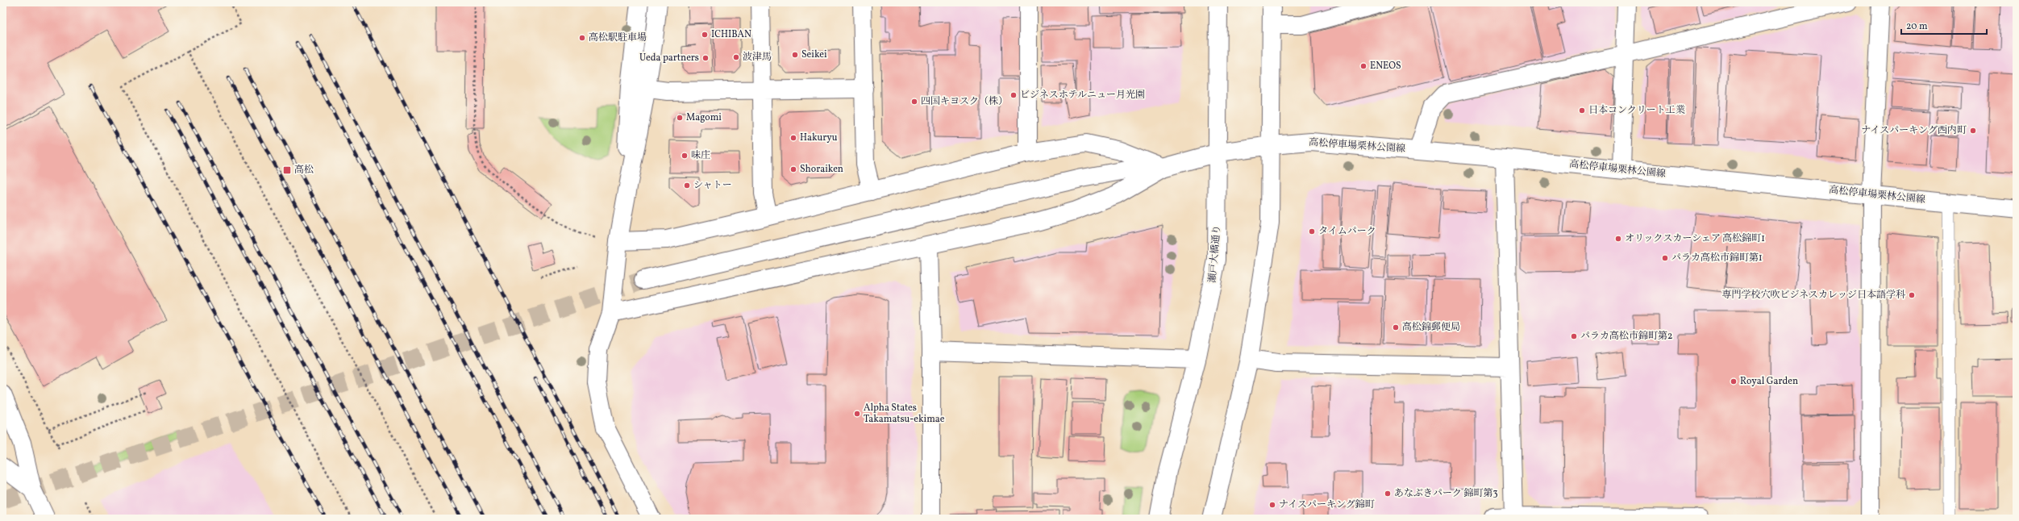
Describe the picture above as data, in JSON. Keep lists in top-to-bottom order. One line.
{"streets":{"street":["高松停車場栗林公園線","瀬戸大橋通り"]},"crossings":[["高松停車場栗林公園線","瀬戸大橋通り"]],"places":{"other":["ICHIBAN","高松駅駐車場","Seikei","波津馬","Ueda partners","ENEOS","ビジネスホテルニュー月光園","四国キヨスク（株）","日本コンクリート工業","Magomi","ナイスパーキング西内町","Hakuryu","味庄","Shoraiken","シャトー","タイムパーク","オリックスカーシェア 高松錦町1","パラカ高松市錦町第1","専門学校穴吹ビジネスカレッジ日本語学科","高松錦郵便局","パラカ高松市錦町第2","Royal Garden","Alpha States Takamatsu-ekimae","あなぶきパーク 錦町第3","ナイスパーキング錦町"],"transit":["高松"]},"scale_bar":"20 m"}
